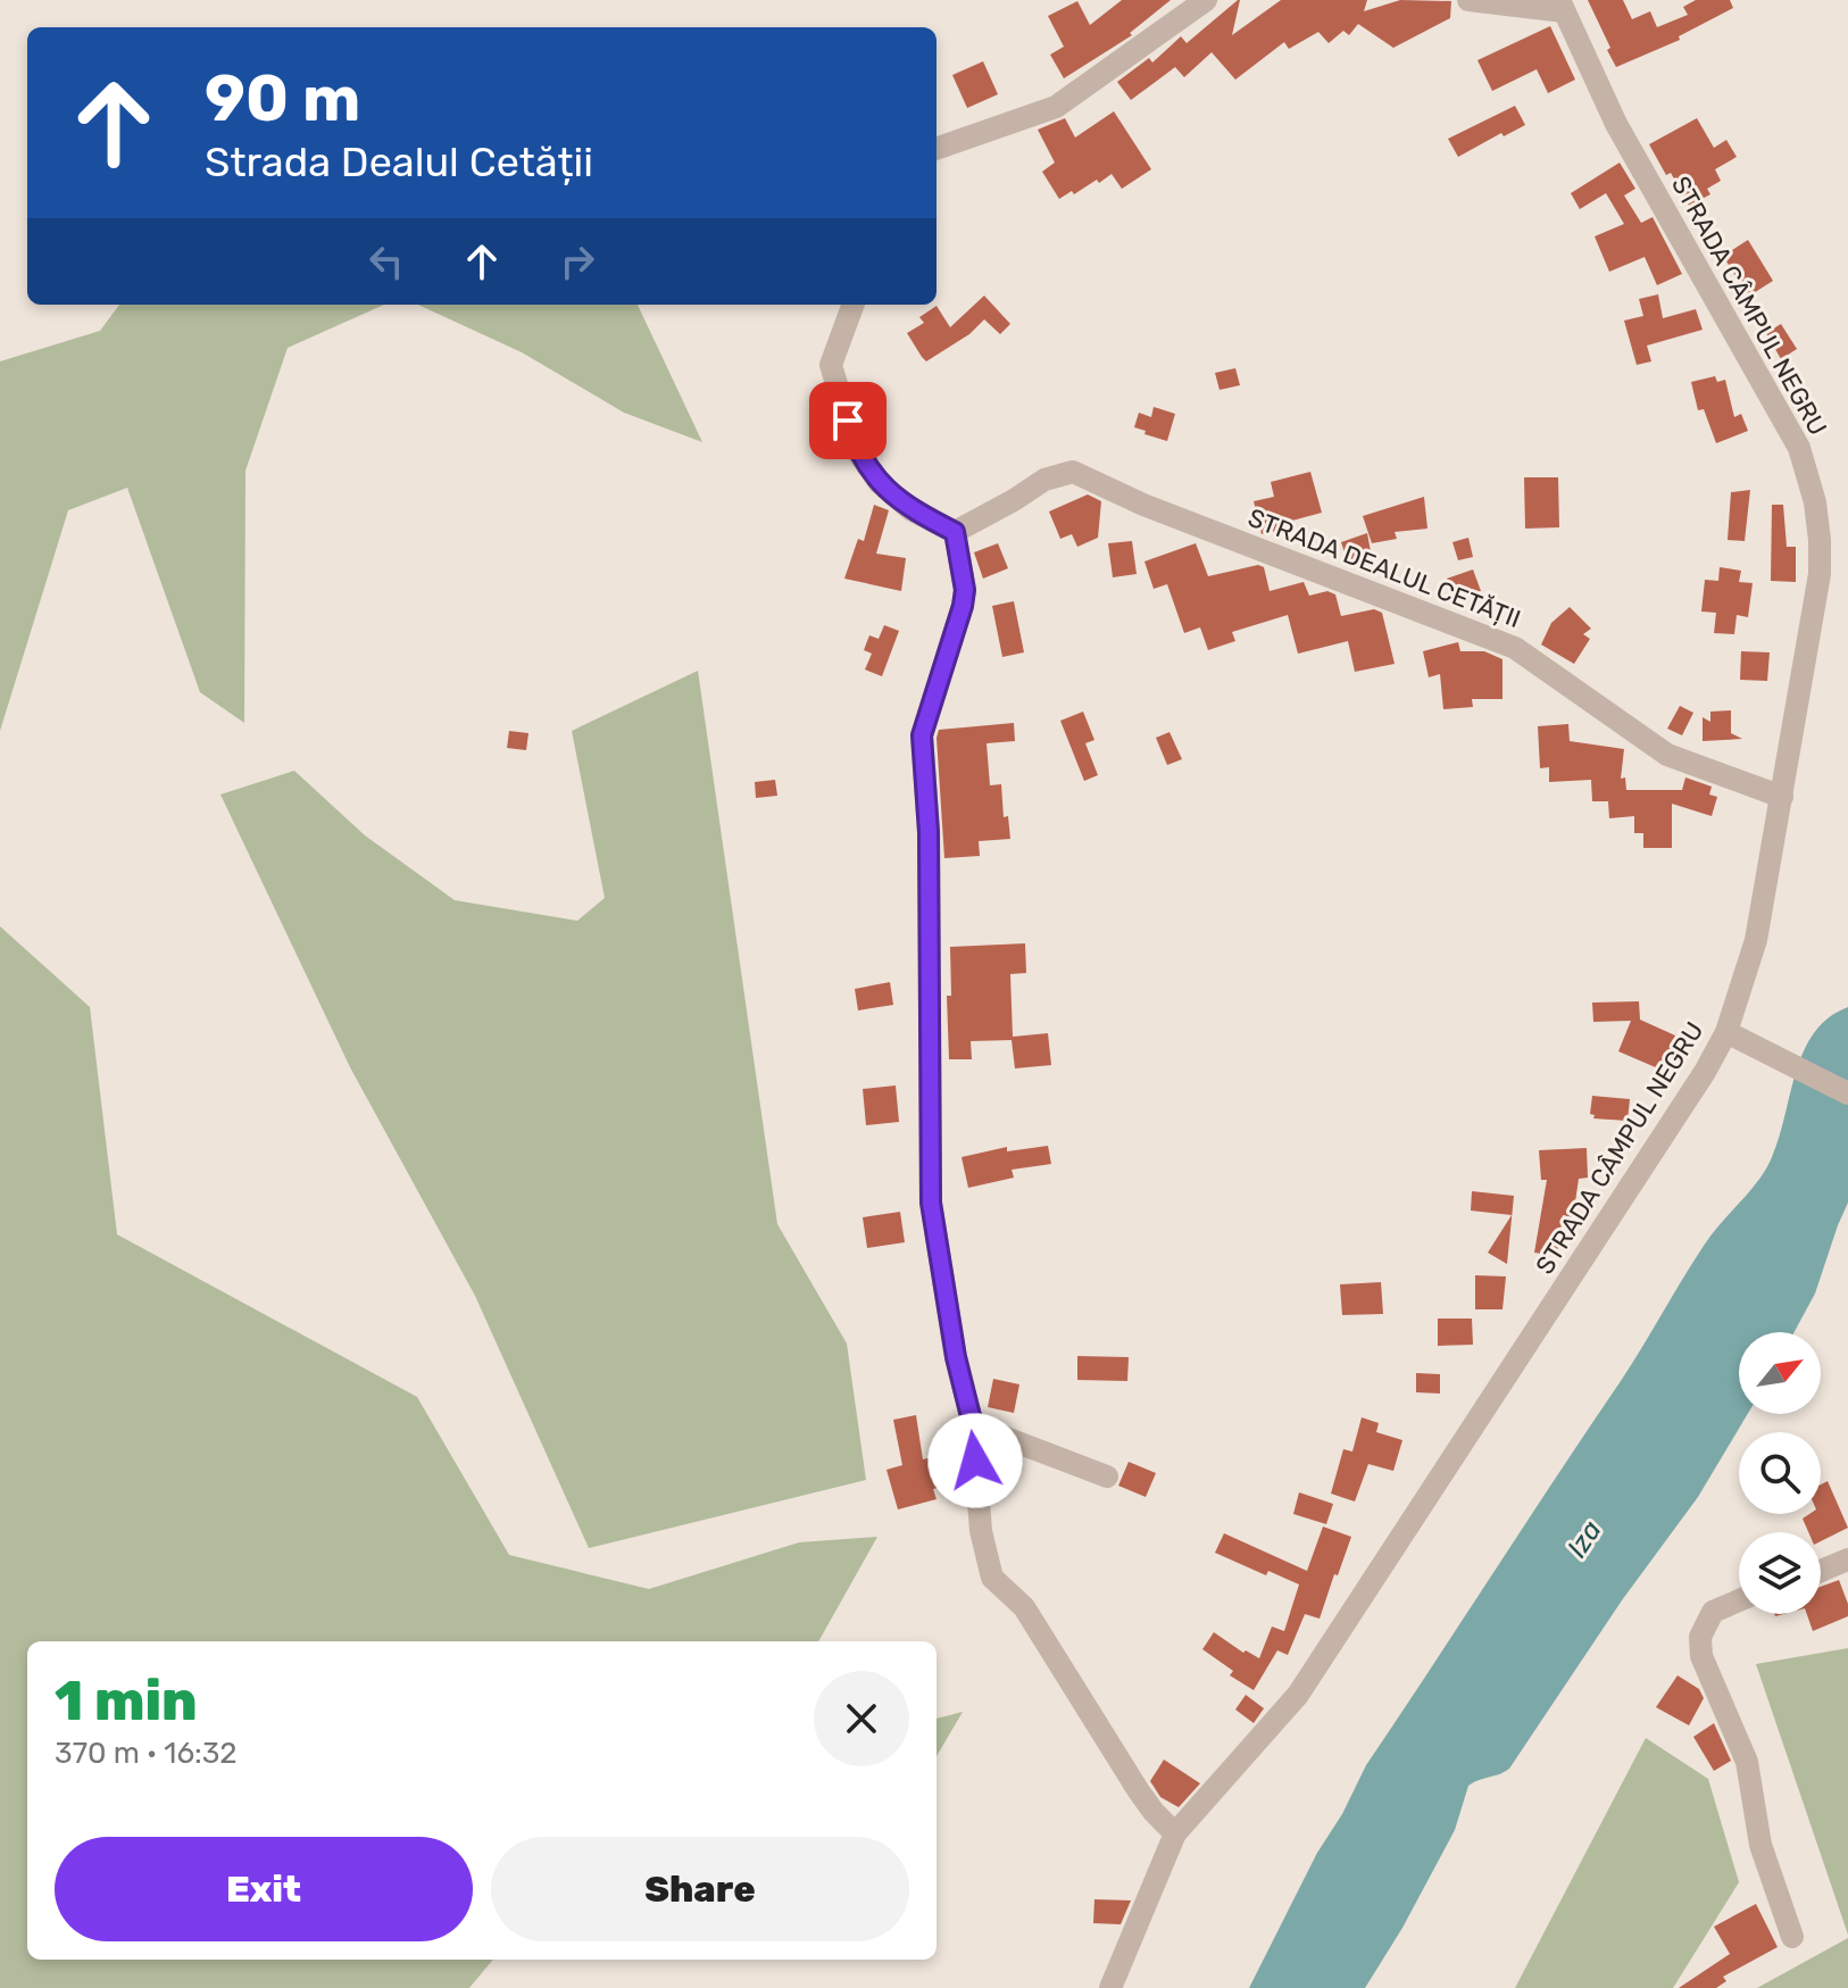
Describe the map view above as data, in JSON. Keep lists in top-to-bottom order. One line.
{"streets":{"street":["STRADA CÂMPUL NEGRU","STRADA DEALUL CETĂȚII"]},"crossings":[["STRADA CÂMPUL NEGRU","STRADA DEALUL CETĂȚII"]],"water":["Iza"],"north":"top right","page":{"turn":["90 m","Strada Dealul Cetății"],"heading":["1 min","370 m · 16:32"],"buttons":["Exit","Share"]}}
